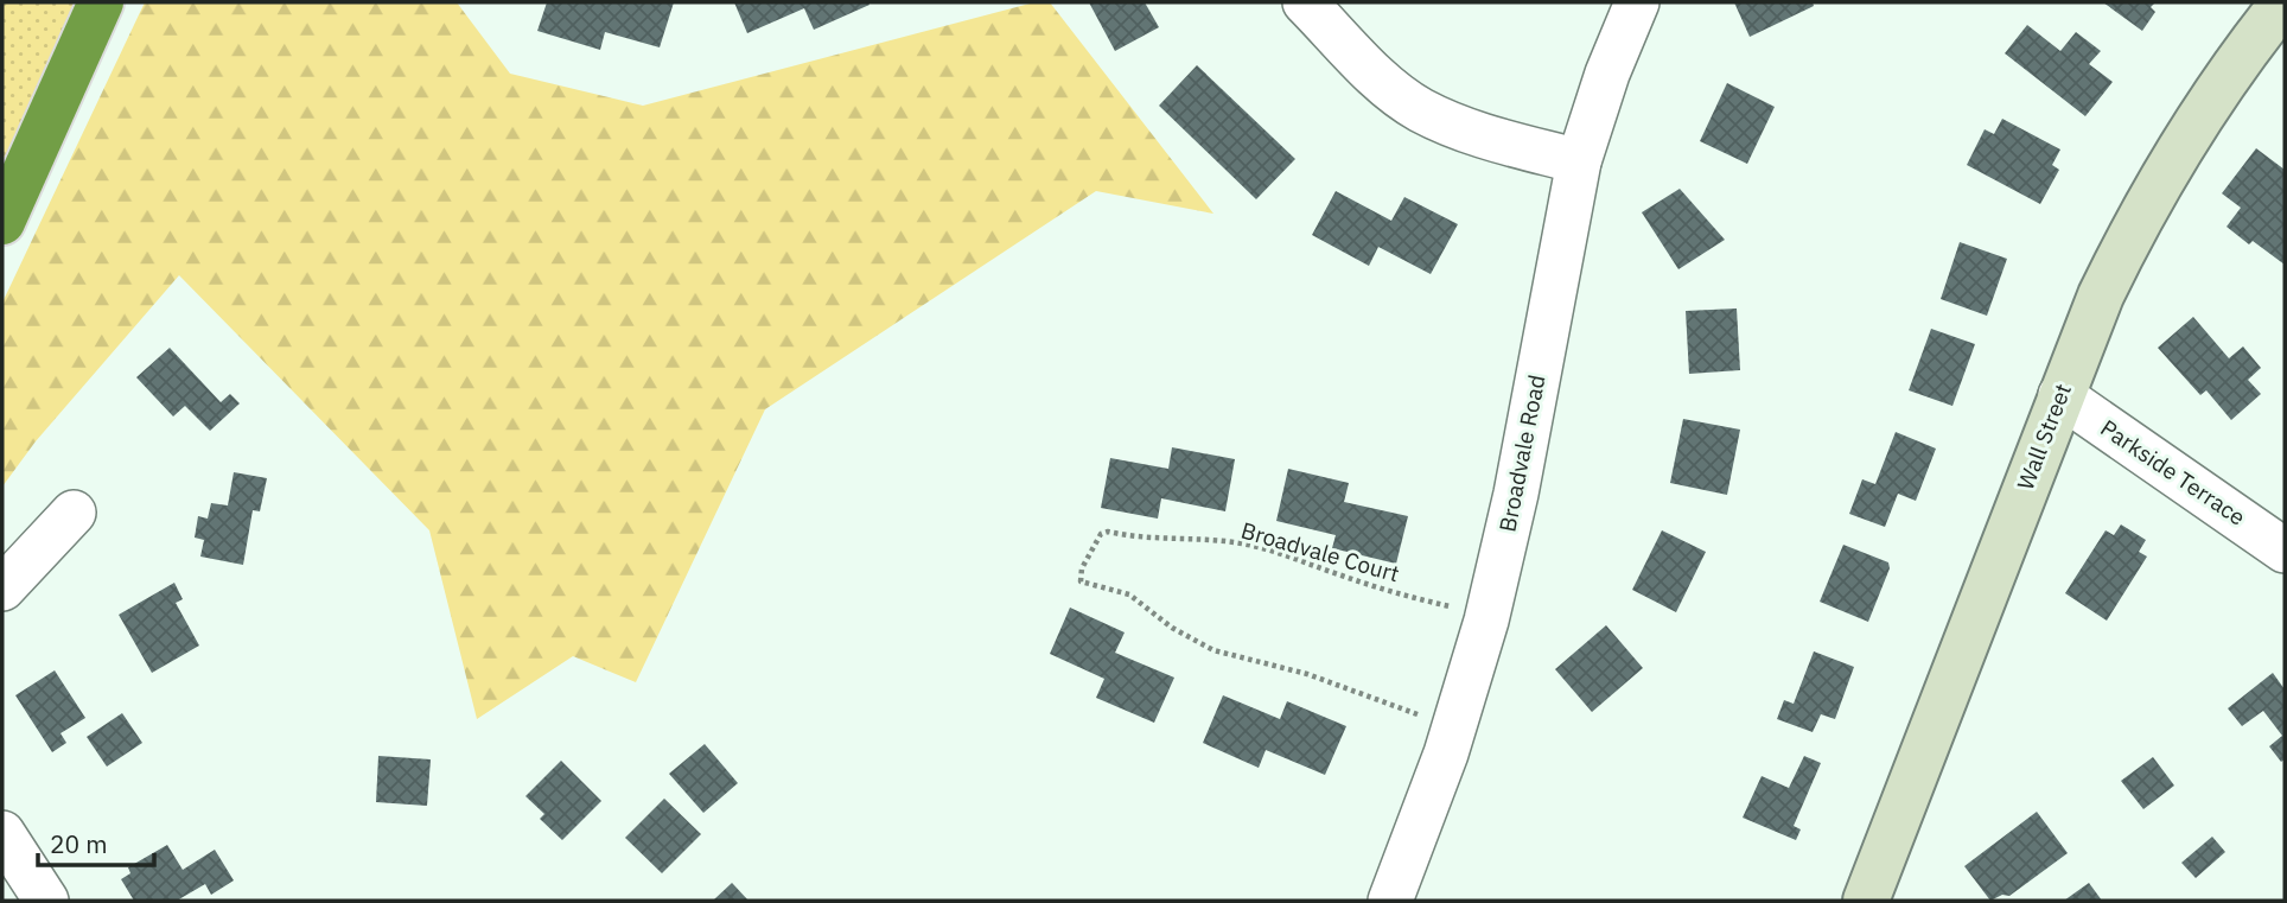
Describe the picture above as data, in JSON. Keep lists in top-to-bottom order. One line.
{"streets":{"street":["Wall Street","Broadvale Road","Parkside Terrace"],"path":["Broadvale Court"]},"crossings":[["Wall Street","Parkside Terrace"],["Broadvale Road","Broadvale Court"]],"scale_bar":"20 m"}
